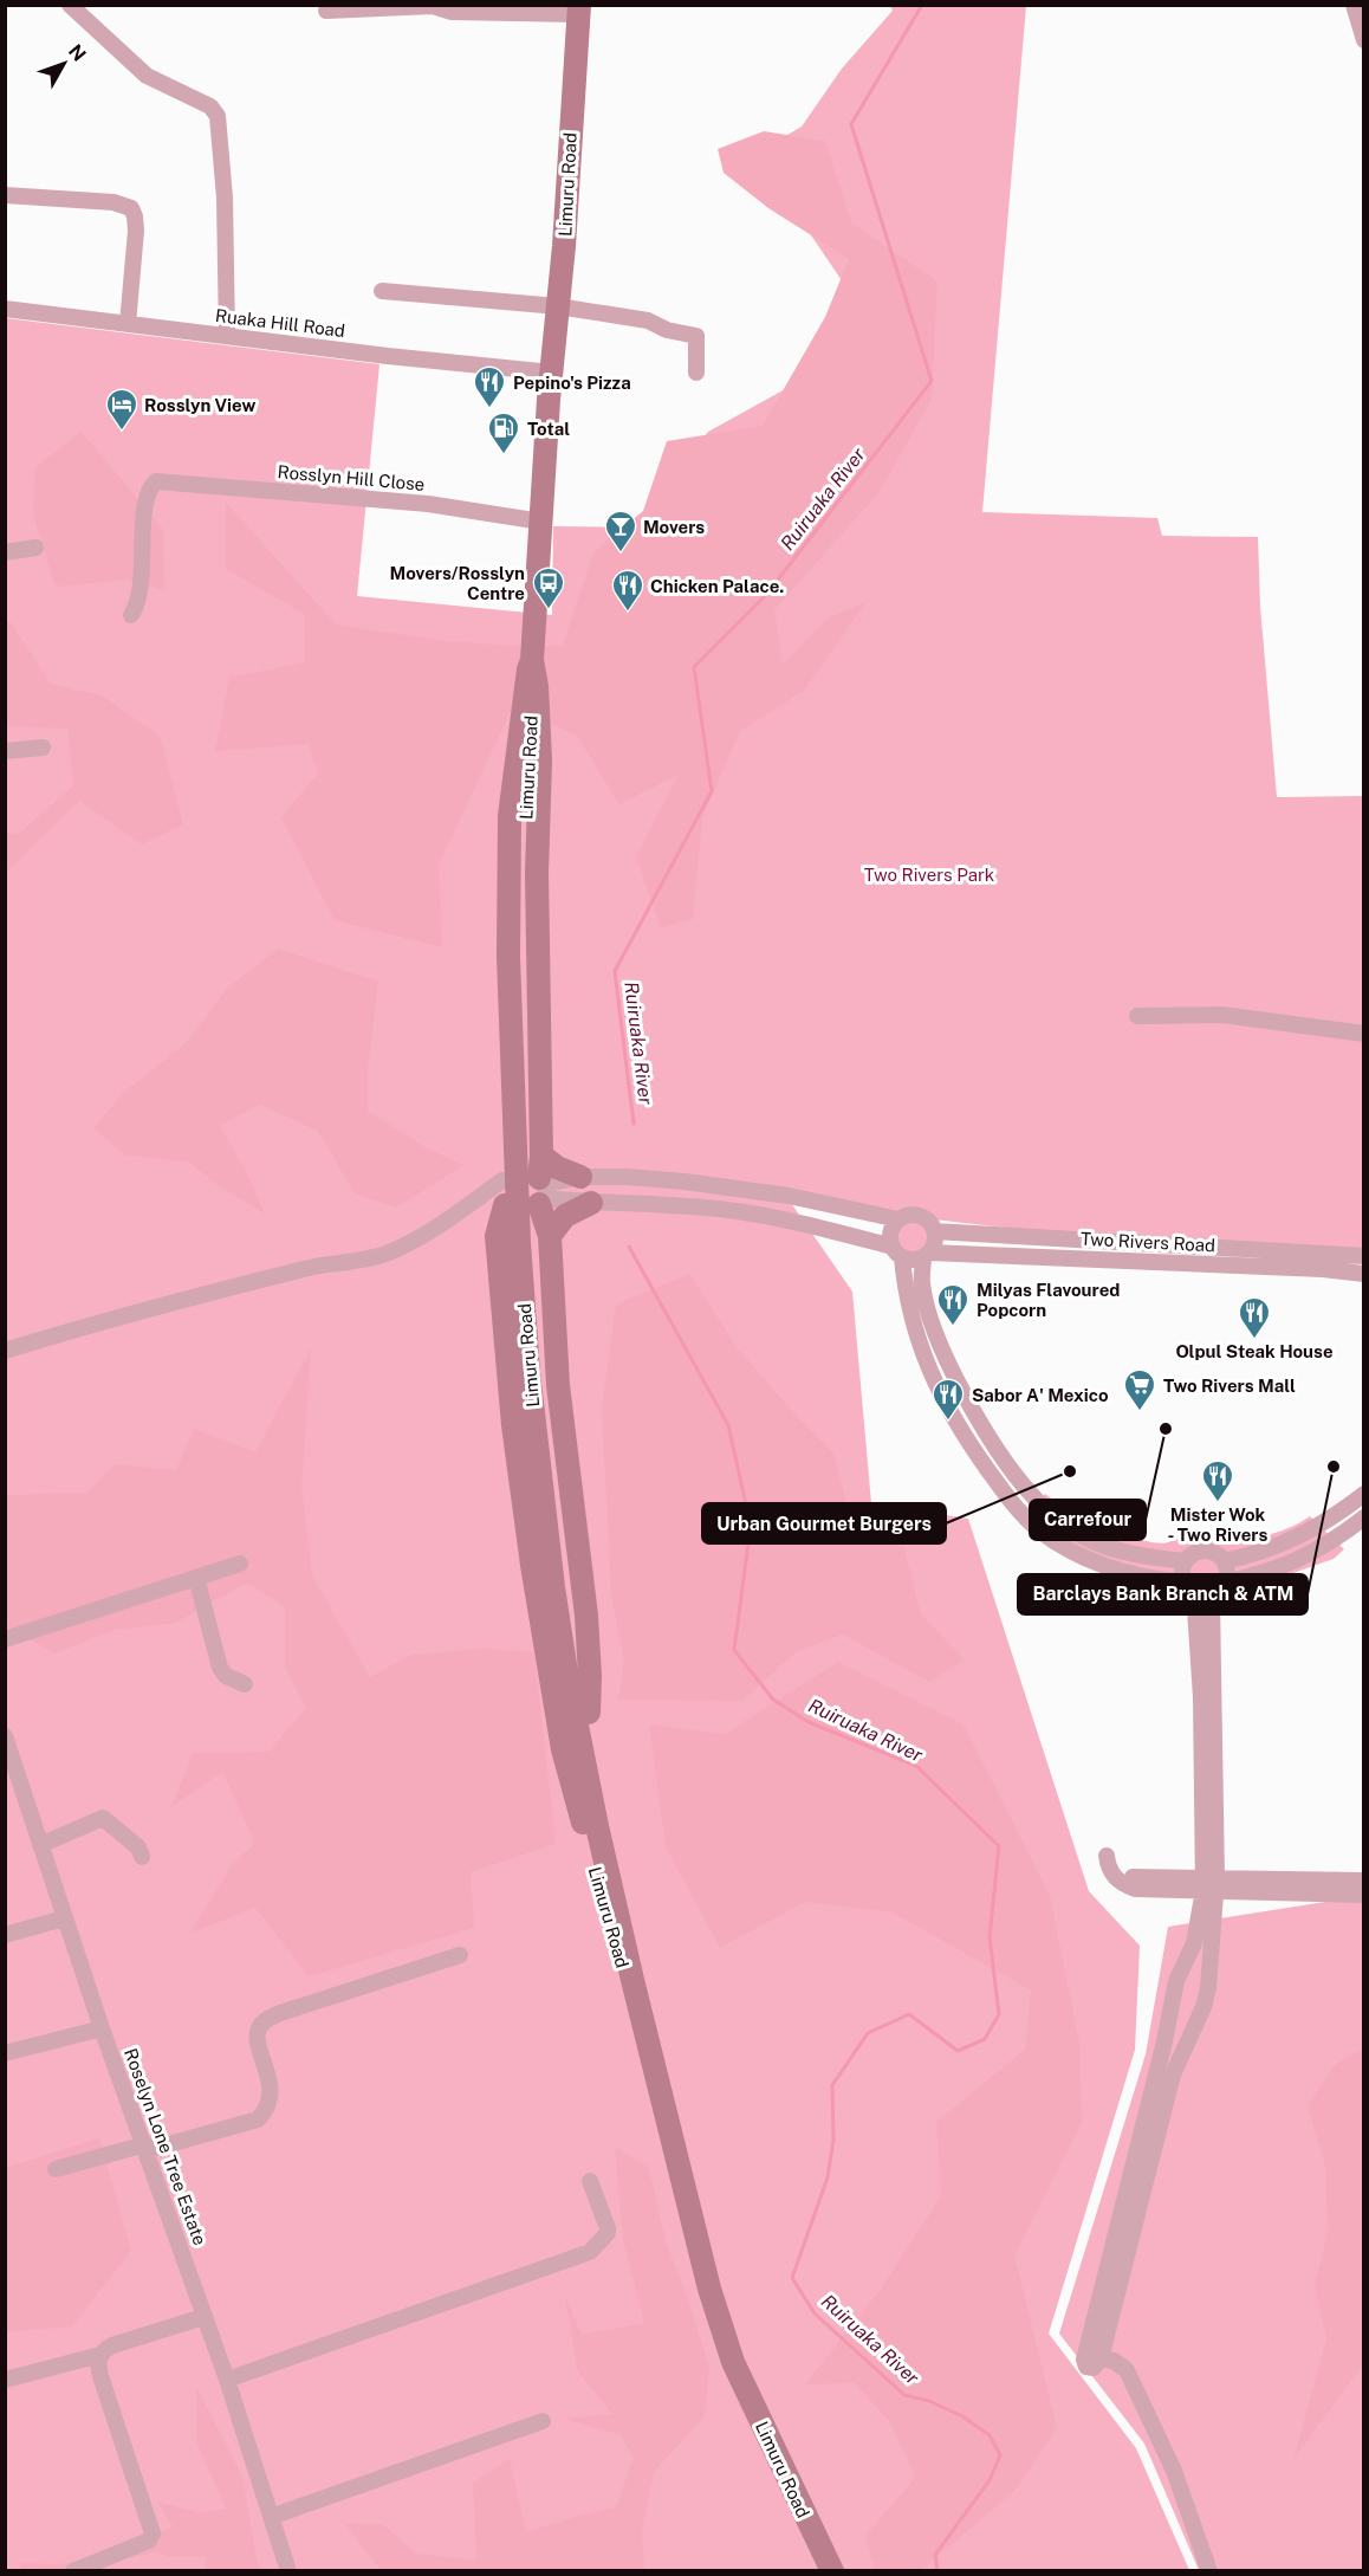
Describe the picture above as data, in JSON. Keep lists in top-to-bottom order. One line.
{"streets":{"main road":["Limuru Road"],"street":["Ruaka Hill Road","Rosslyn Hill Close","Two Rivers Road","Roselyn Lone Tree Estate"]},"crossings":[["Limuru Road","Ruaka Hill Road"],["Limuru Road","Rosslyn Hill Close"]],"water":["Ruiruaka River"],"parks":["Two Rivers Park"],"places":{"restaurant":["Pepino's Pizza","Chicken Palace.","Milyas Flavoured Popcorn","Olpul Steak House","Sabor A' Mexico","Mister Wok - Two Rivers"],"hotel":["Rosslyn View"],"fuel station":["Total"],"bar":["Movers"],"bus stop":["Movers/Rosslyn Centre"],"supermarket":["Two Rivers Mall"],"other":["Carrefour","Barclays Bank Branch & ATM","Urban Gourmet Burgers"]},"north":"top right"}
